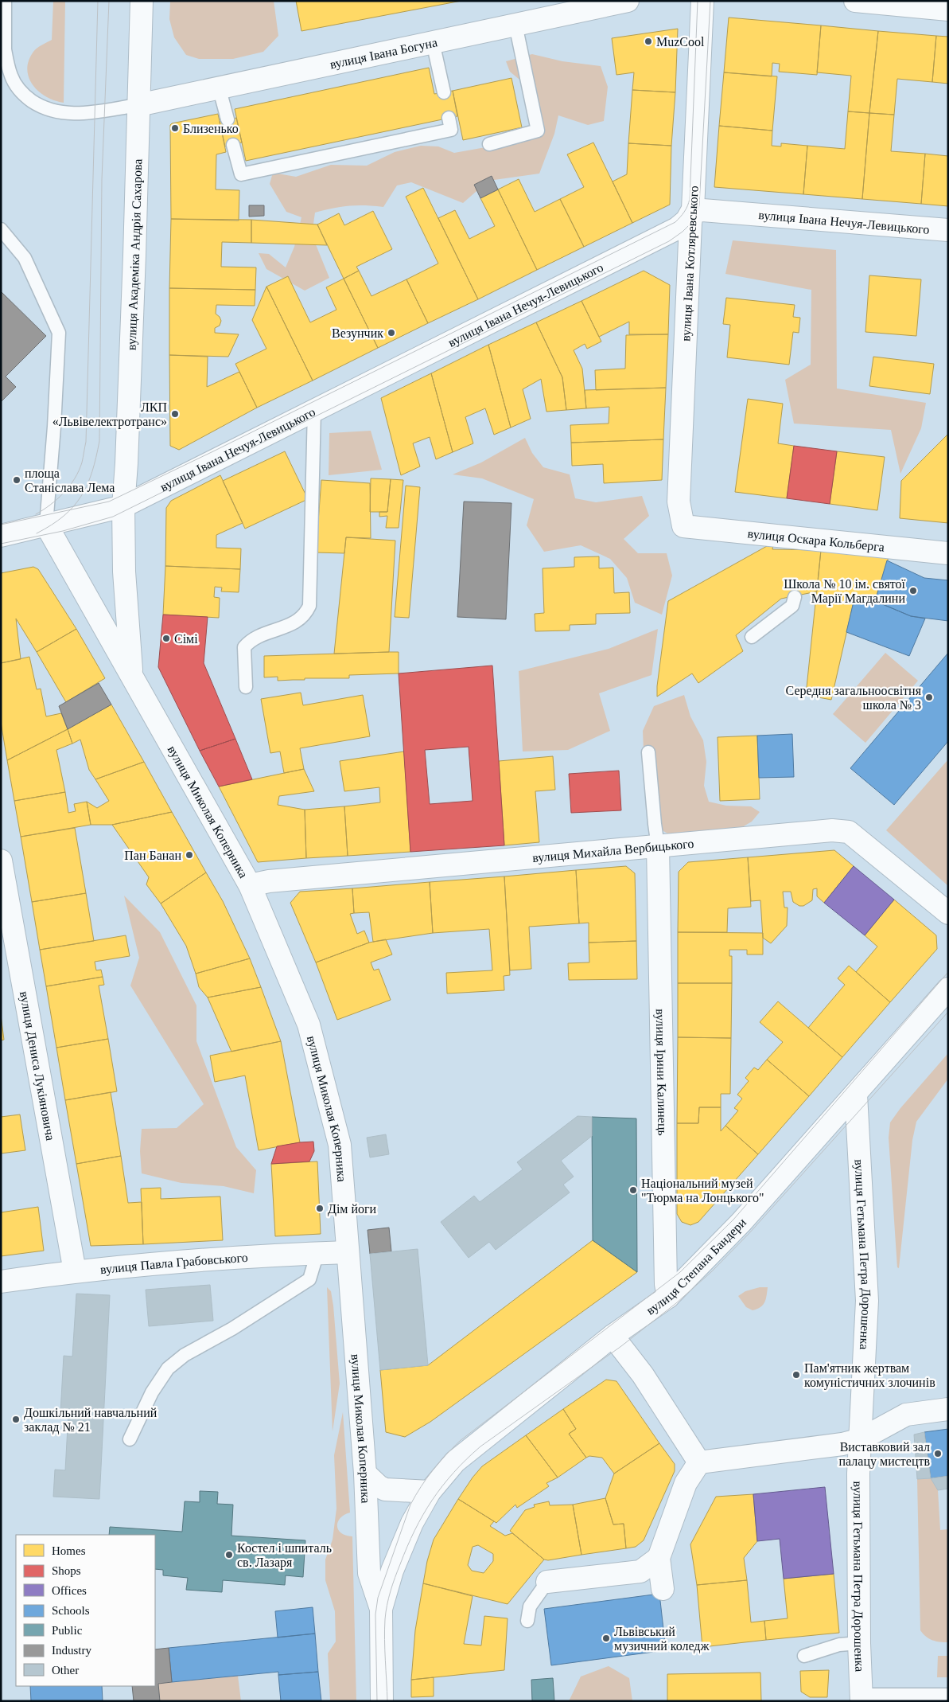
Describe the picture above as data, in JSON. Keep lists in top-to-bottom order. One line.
{"streets":{"main road":["вулиця Івана Богуна","вулиця Івана Нечуя-Левицького","вулиця Академіка Андрія Сахарова","вулиця Івана Котляревського","вулиця Оскара Кольберга","вулиця Миколая Коперника","вулиця Михайла Вербицького","вулиця Дениса Лукіяновича","вулиця Ірини Калинець","вулиця Гетьмана Петра Дорошенка","вулиця Павла Грабовського","вулиця Степана Бандери"]},"crossings":[["вулиця Івана Богуна","вулиця Академіка Андрія Сахарова"],["вулиця Івана Нечуя-Левицького","вулиця Академіка Андрія Сахарова"],["вулиця Івана Нечуя-Левицького","вулиця Івана Котляревського"],["вулиця Івана Нечуя-Левицького","вулиця Миколая Коперника"],["вулиця Академіка Андрія Сахарова","вулиця Миколая Коперника"],["вулиця Івана Котляревського","вулиця Оскара Кольберга"],["вулиця Миколая Коперника","вулиця Михайла Вербицького"],["вулиця Миколая Коперника","вулиця Павла Грабовського"],["вулиця Миколая Коперника","вулиця Степана Бандери"],["вулиця Михайла Вербицького","вулиця Ірини Калинець"],["вулиця Дениса Лукіяновича","вулиця Павла Грабовського"],["вулиця Ірини Калинець","вулиця Степана Бандери"],["вулиця Гетьмана Петра Дорошенка","вулиця Степана Бандери"]],"places":["MuzCool","Близенько","Везунчик","ЛКП «Львівелектротранс»","площа Станіслава Лема","Школа № 10 ім. святої Марії Магдалини","Сімі","Середня загальноосвітня школа № 3","Пан Банан","Національний музей \"Тюрма на Лонцького\"","Дім йоги","Пам'ятник жертвам комуністичних злочинів","Дошкільний навчальний заклад № 21","Виставковий зал палацу мистецтв","Костел і шпиталь св. Лазаря","Львівський музичний коледж"],"legend":["Homes","Shops","Offices","Schools","Public","Industry","Other"]}
